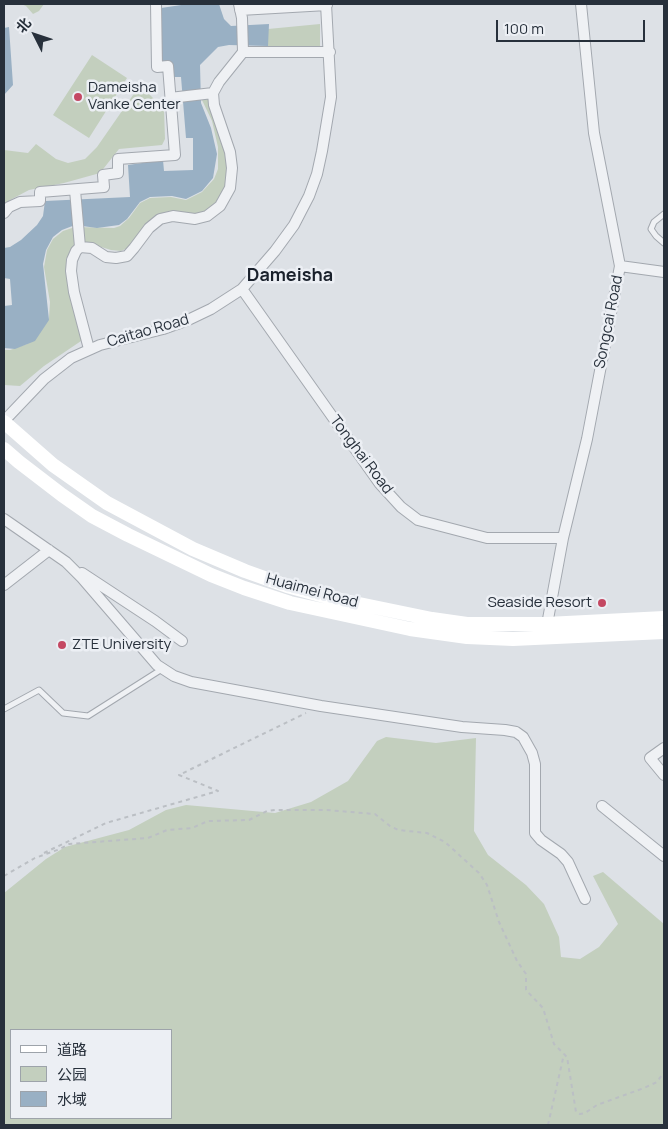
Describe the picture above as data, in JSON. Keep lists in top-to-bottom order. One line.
{"streets":{"main road":["Huaimei Road"],"street":["Songcai Road","Caitao Road","Tonghai Road"]},"crossings":[["Songcai Road","Tonghai Road"],["Songcai Road","Huaimei Road"],["Caitao Road","Tonghai Road"],["Caitao Road","Huaimei Road"]],"districts":["Dameisha"],"places":["Dameisha Vanke Center","Seaside Resort","ZTE University"],"legend":["道路","公园","水域"],"scale_bar":"100 m","north":"top left"}
